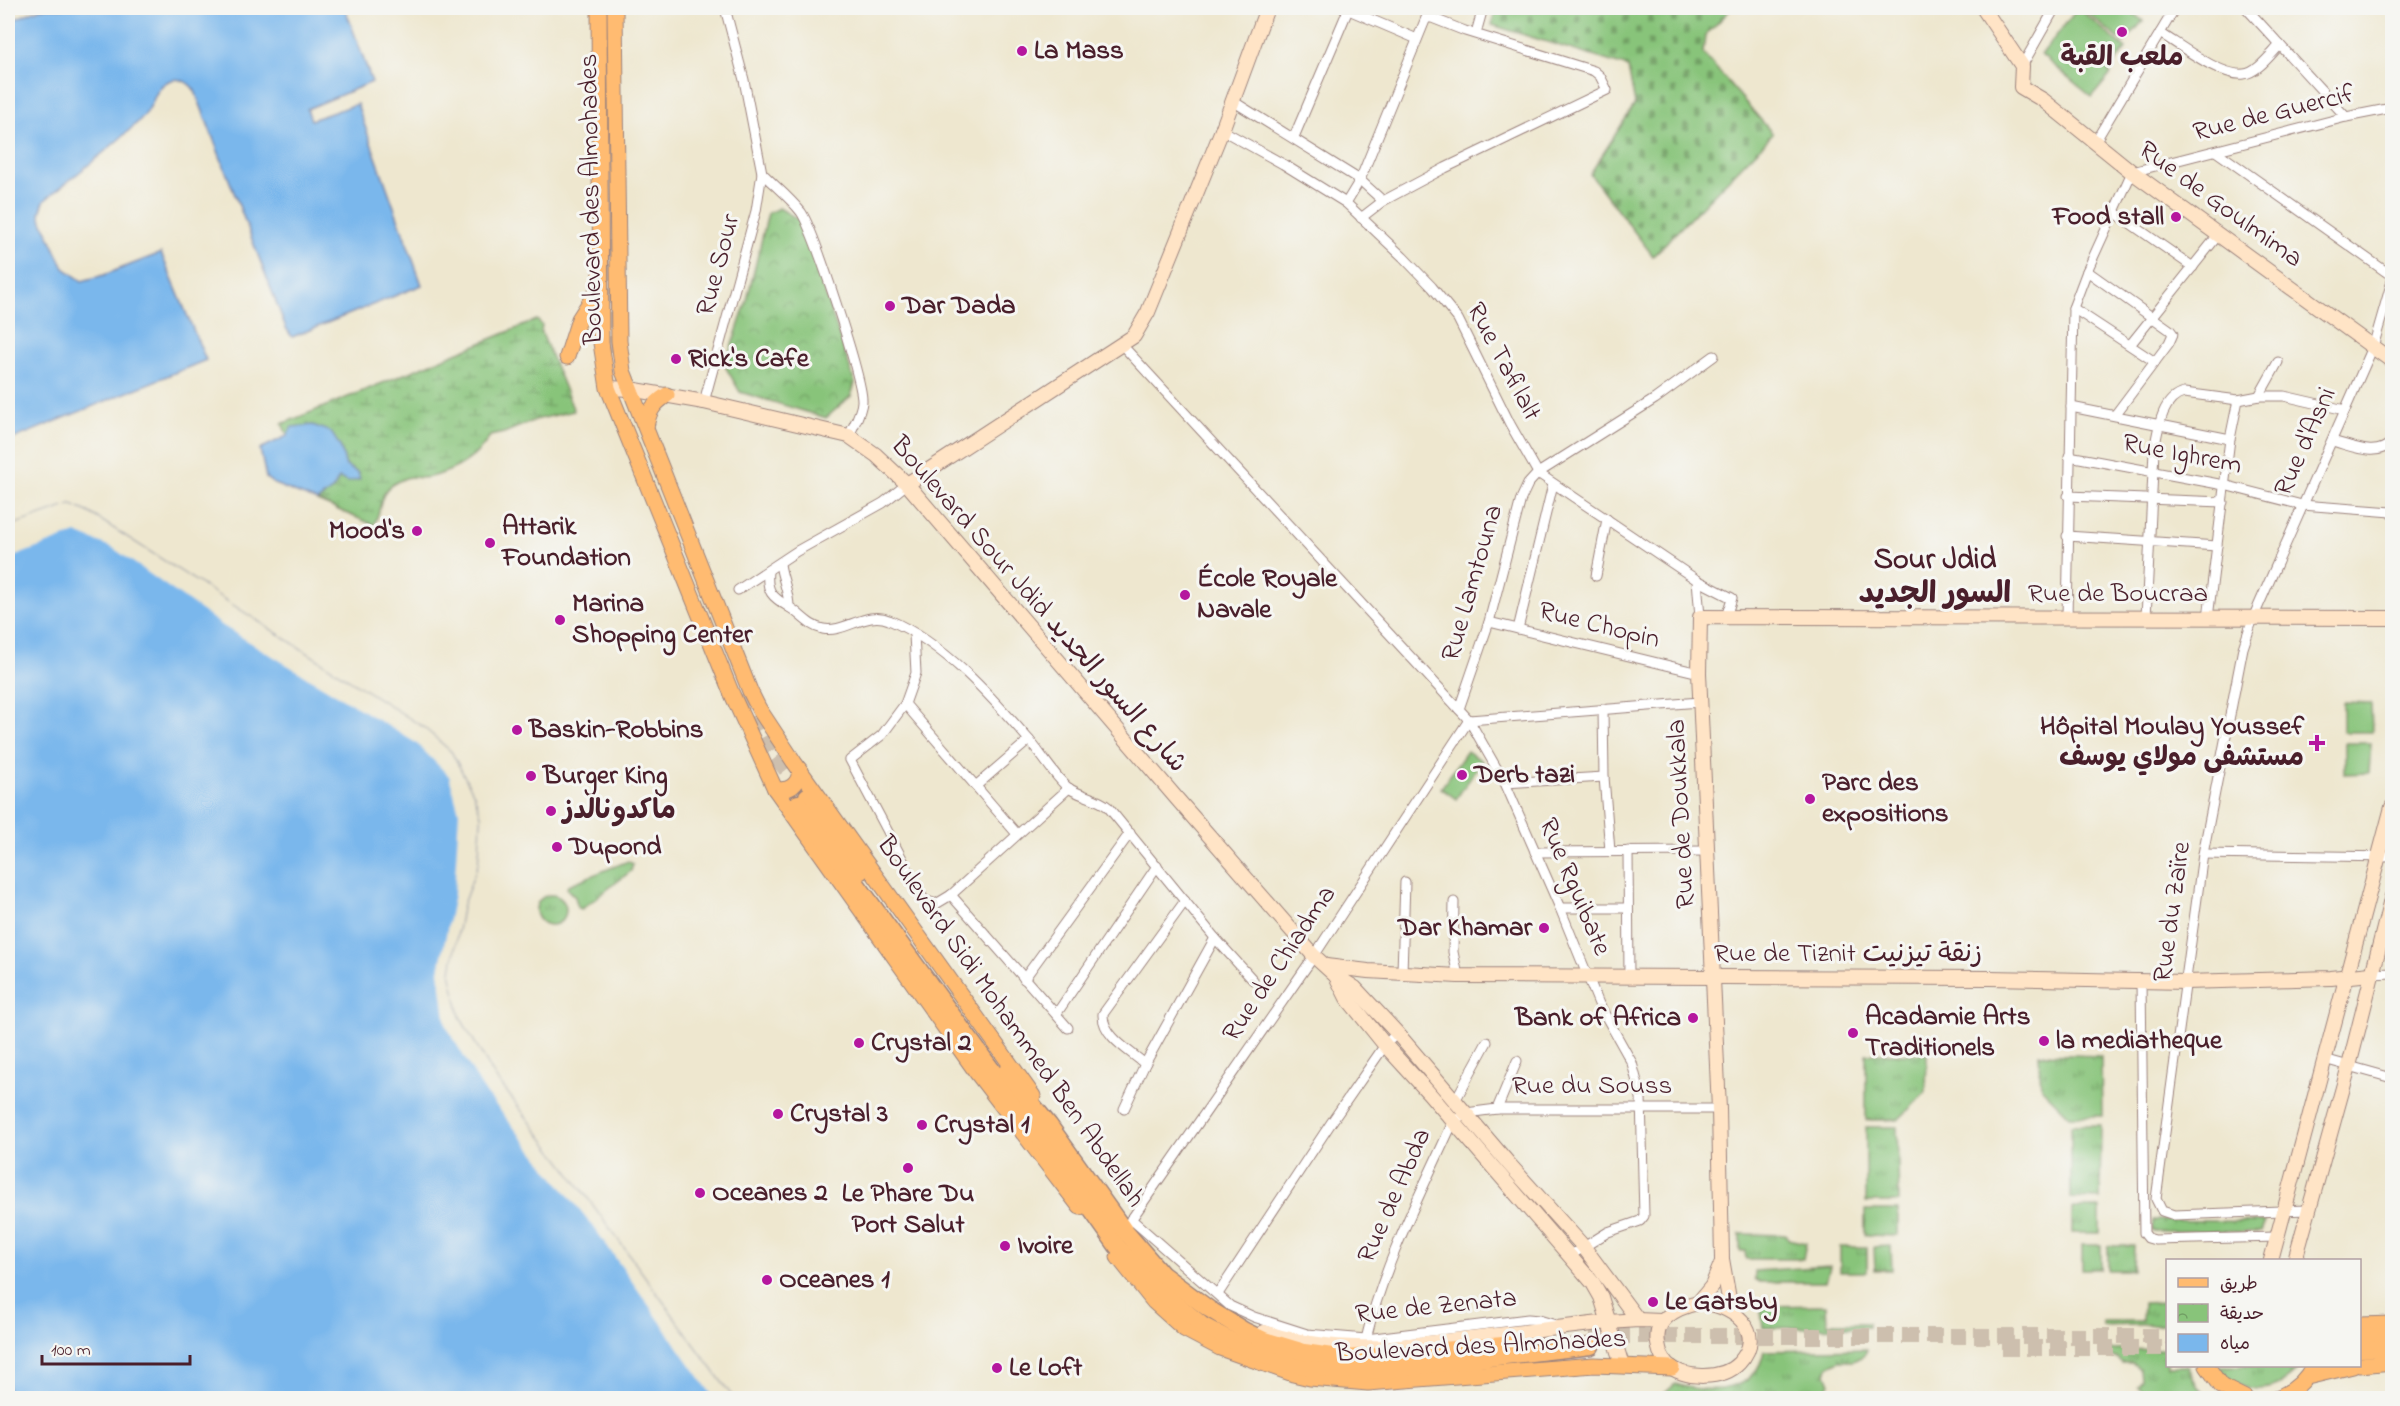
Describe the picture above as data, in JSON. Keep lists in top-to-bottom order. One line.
{"streets":{"highway":["Boulevard Sidi Mohammed Ben Abdellah"],"main road":["Boulevard des Almohades"],"street":["Rue de Guercif","Rue de Goulmima","Rue Sour","Rue Tafilalt","Rue d'Asni","Rue Ighrem","Rue Lamtouna","Rue de Boucraa","Boulevard Sour Jdid شارع السور الجديد","Rue Chopin","Rue de Doukkala","Rue Rguibate","Rue du Zaïre","Rue de Tiznit زنقة تيزنيت","Rue de Chiadma","Rue du Souss","Rue de Abda","Rue de Zenata"]},"crossings":[["Rue de Guercif","Rue de Goulmima"],["Boulevard des Almohades","Boulevard Sour Jdid شارع السور الجديد"],["Boulevard des Almohades","Rue de Doukkala"],["Boulevard des Almohades","Boulevard Sidi Mohammed Ben Abdellah"],["Boulevard des Almohades","Rue de Zenata"],["Rue de Goulmima","Rue d'Asni"],["Rue Sour","Boulevard Sour Jdid شارع السور الجديد"],["Rue Tafilalt","Rue Lamtouna"],["Rue Tafilalt","Rue de Boucraa"],["Rue d'Asni","Rue Ighrem"],["Rue d'Asni","Rue de Boucraa"],["Rue d'Asni","Rue du Zaïre"],["Rue Lamtouna","Rue Chopin"],["Rue Lamtouna","Rue Rguibate"],["Rue de Boucraa","Rue de Doukkala"],["Rue de Boucraa","Rue du Zaïre"],["Boulevard Sour Jdid شارع السور الجديد","Rue Rguibate"],["Boulevard Sour Jdid شارع السور الجديد","Rue de Tiznit زنقة تيزنيت"],["Boulevard Sour Jdid شارع السور الجديد","Rue de Chiadma"],["Boulevard Sour Jdid شارع السور الجديد","Boulevard Sidi Mohammed Ben Abdellah"],["Boulevard Sour Jdid شارع السور الجديد","Rue du Souss"],["Boulevard Sour Jdid شارع السور الجديد","Rue de Abda"],["Rue Chopin","Rue de Doukkala"],["Rue de Doukkala","Rue de Tiznit زنقة تيزنيت"],["Rue de Doukkala","Rue du Souss"],["Rue Rguibate","Rue de Tiznit زنقة تيزنيت"],["Rue Rguibate","Rue de Chiadma"],["Rue Rguibate","Rue du Souss"],["Rue du Zaïre","Rue de Tiznit زنقة تيزنيت"],["Rue de Chiadma","Boulevard Sidi Mohammed Ben Abdellah"],["Rue de Chiadma","Rue de Zenata"],["Boulevard Sidi Mohammed Ben Abdellah","Rue de Zenata"],["Rue du Souss","Rue de Abda"],["Rue de Abda","Rue de Zenata"]],"districts":["Sour Jdid السور الجديد"],"places":{"other":["ملعب القبة","La Mass","Food stall","Dar Dada","Rick's Cafe","Mood's","Attarik Foundation","École Royale Navale","Marina Shopping Center","Baskin-Robbins","Derb tazi","Burger King","Parc des expositions","ماكدونالدز","Dupond","Dar Khamar","Bank of Africa","Acadamie Arts Traditionels","la mediatheque","Crystal 2","Crystal 3","Crystal 1","Le Phare Du Port Salut","Oceanes 2","Ivoire","Oceanes 1","Le Gatsby","Le Loft"],"health":["Hôpital Moulay Youssef مستشفى مولاي يوسف"]},"legend":["طريق","حديقة","مياه"],"scale_bar":"100 m"}
